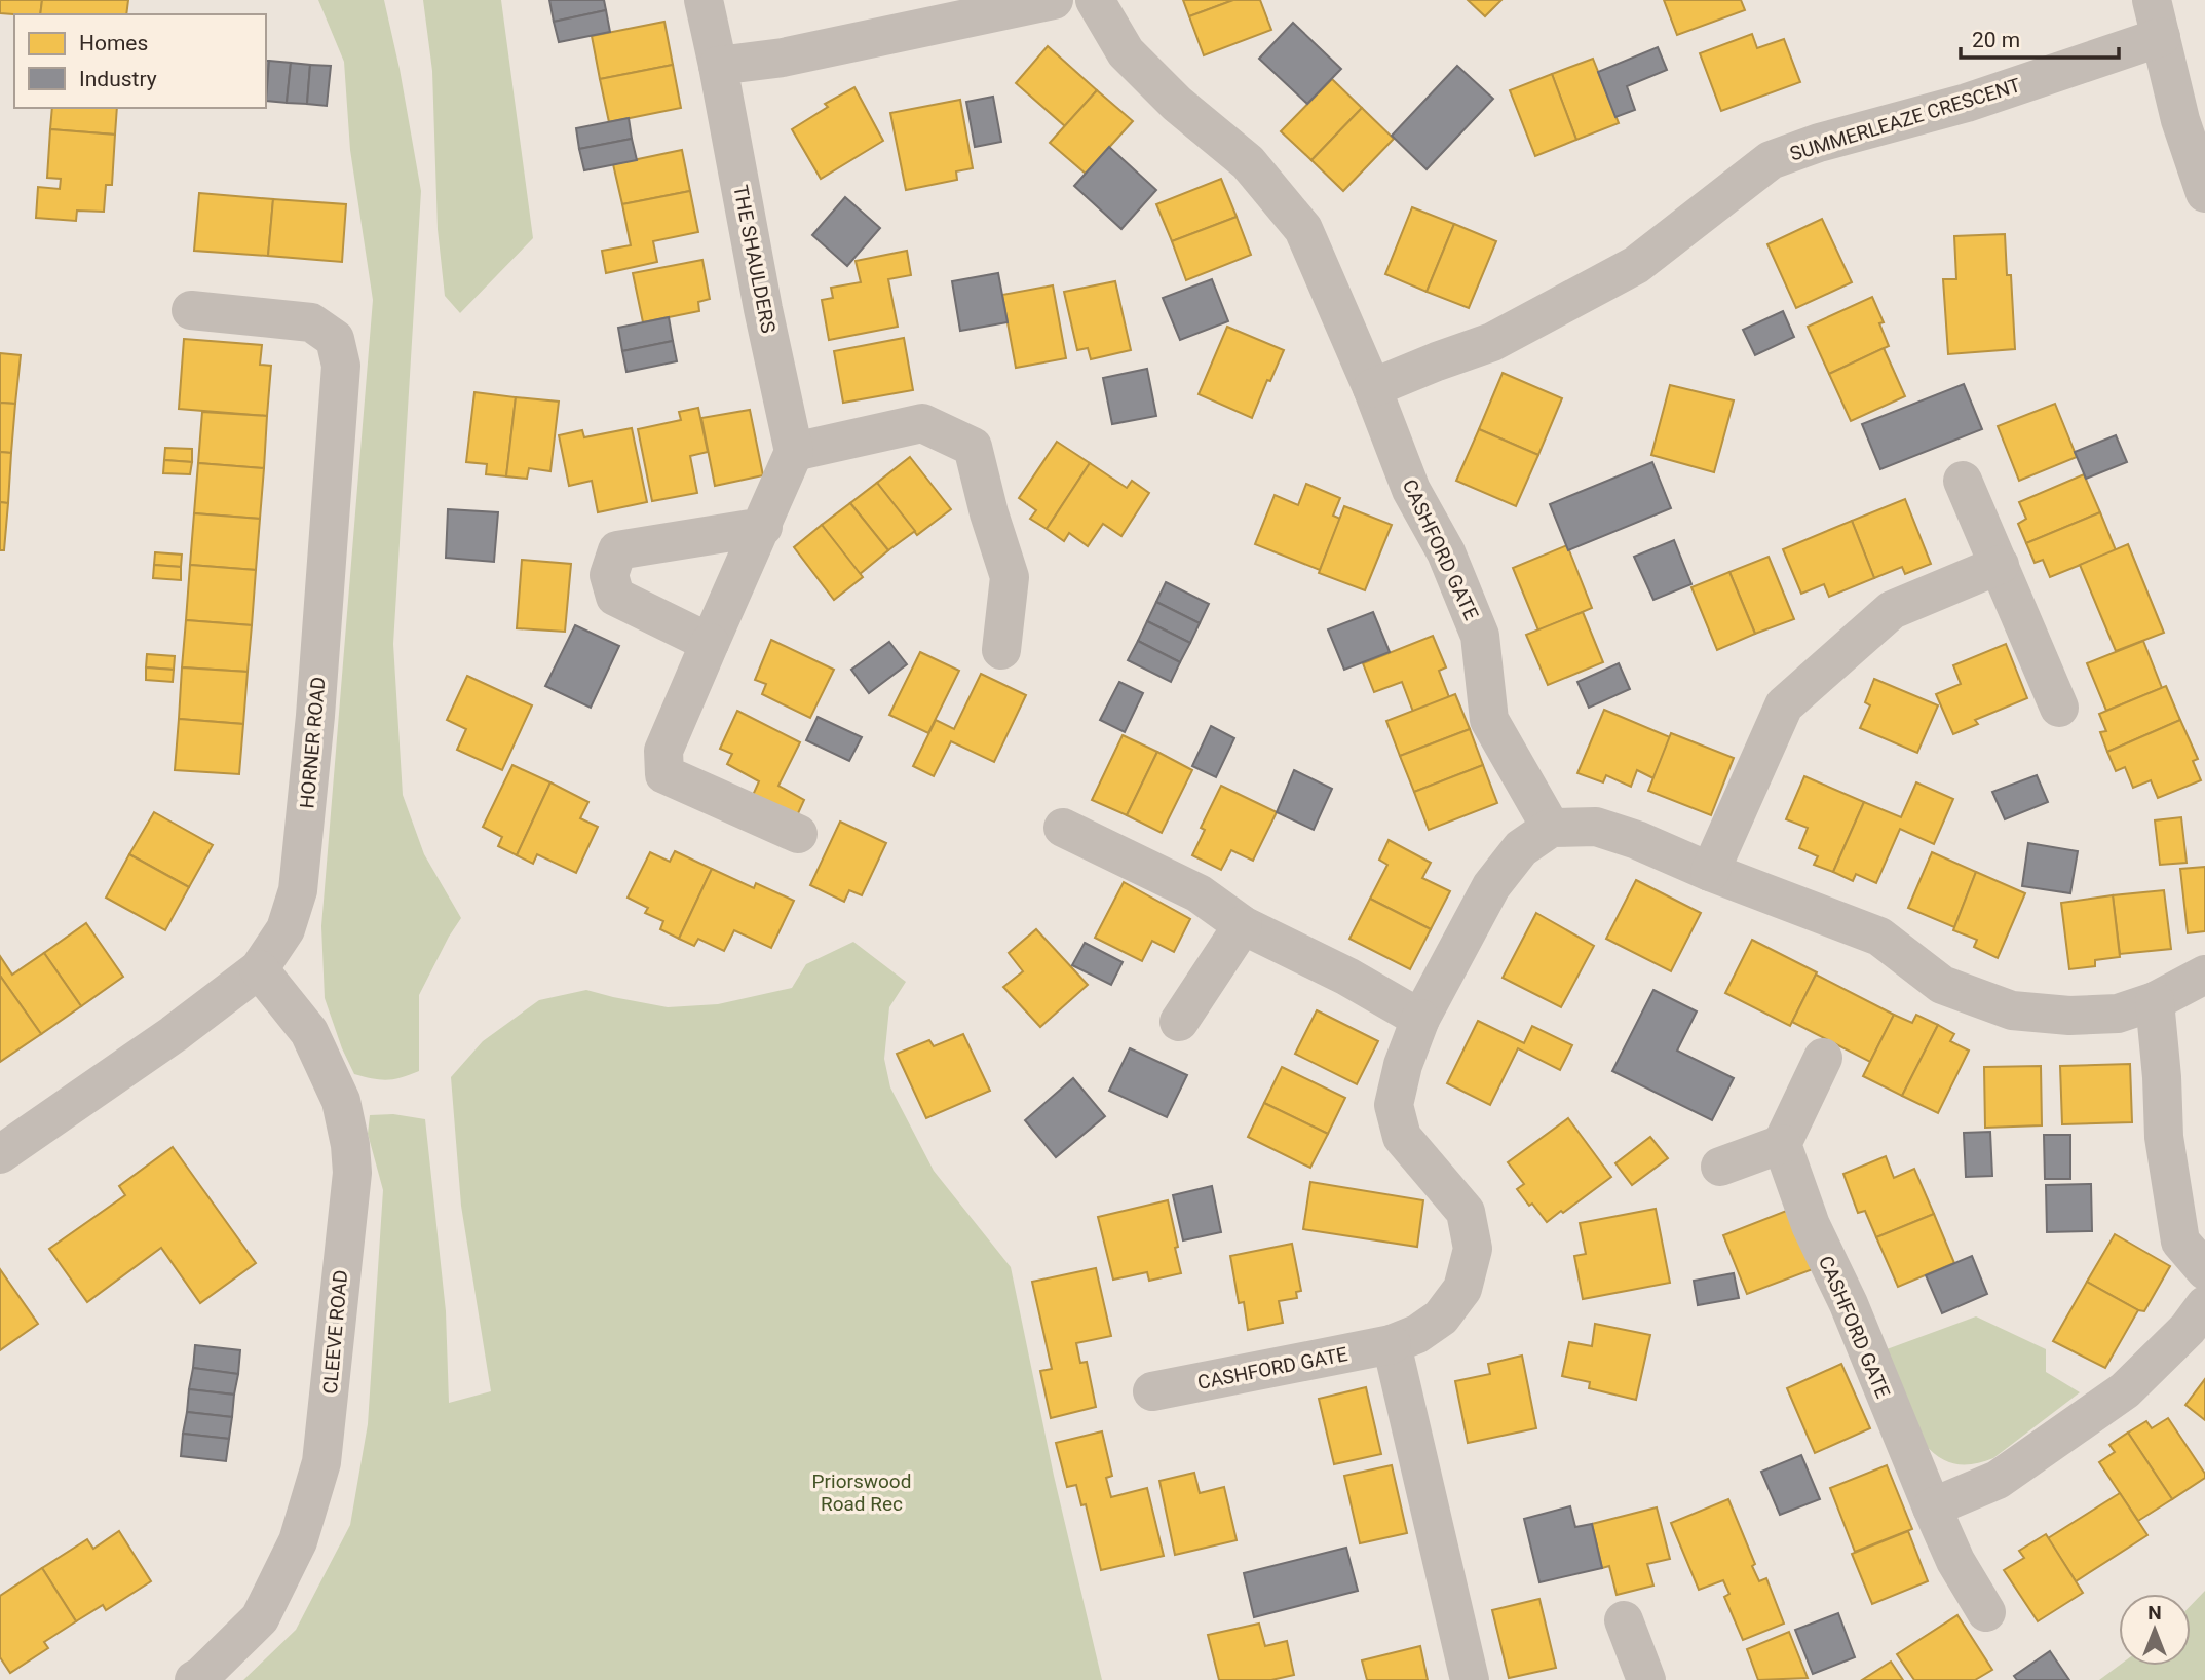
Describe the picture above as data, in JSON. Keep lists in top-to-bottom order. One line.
{"streets":{"street":["SUMMERLEAZE CRESCENT","THE SHAULDERS","CASHFORD GATE","HORNER ROAD","CLEEVE ROAD"]},"crossings":[["SUMMERLEAZE CRESCENT","CASHFORD GATE"],["HORNER ROAD","CLEEVE ROAD"]],"parks":["Priorswood Road Rec"],"legend":["Homes","Industry"],"scale_bar":"20 m","north":"top"}
